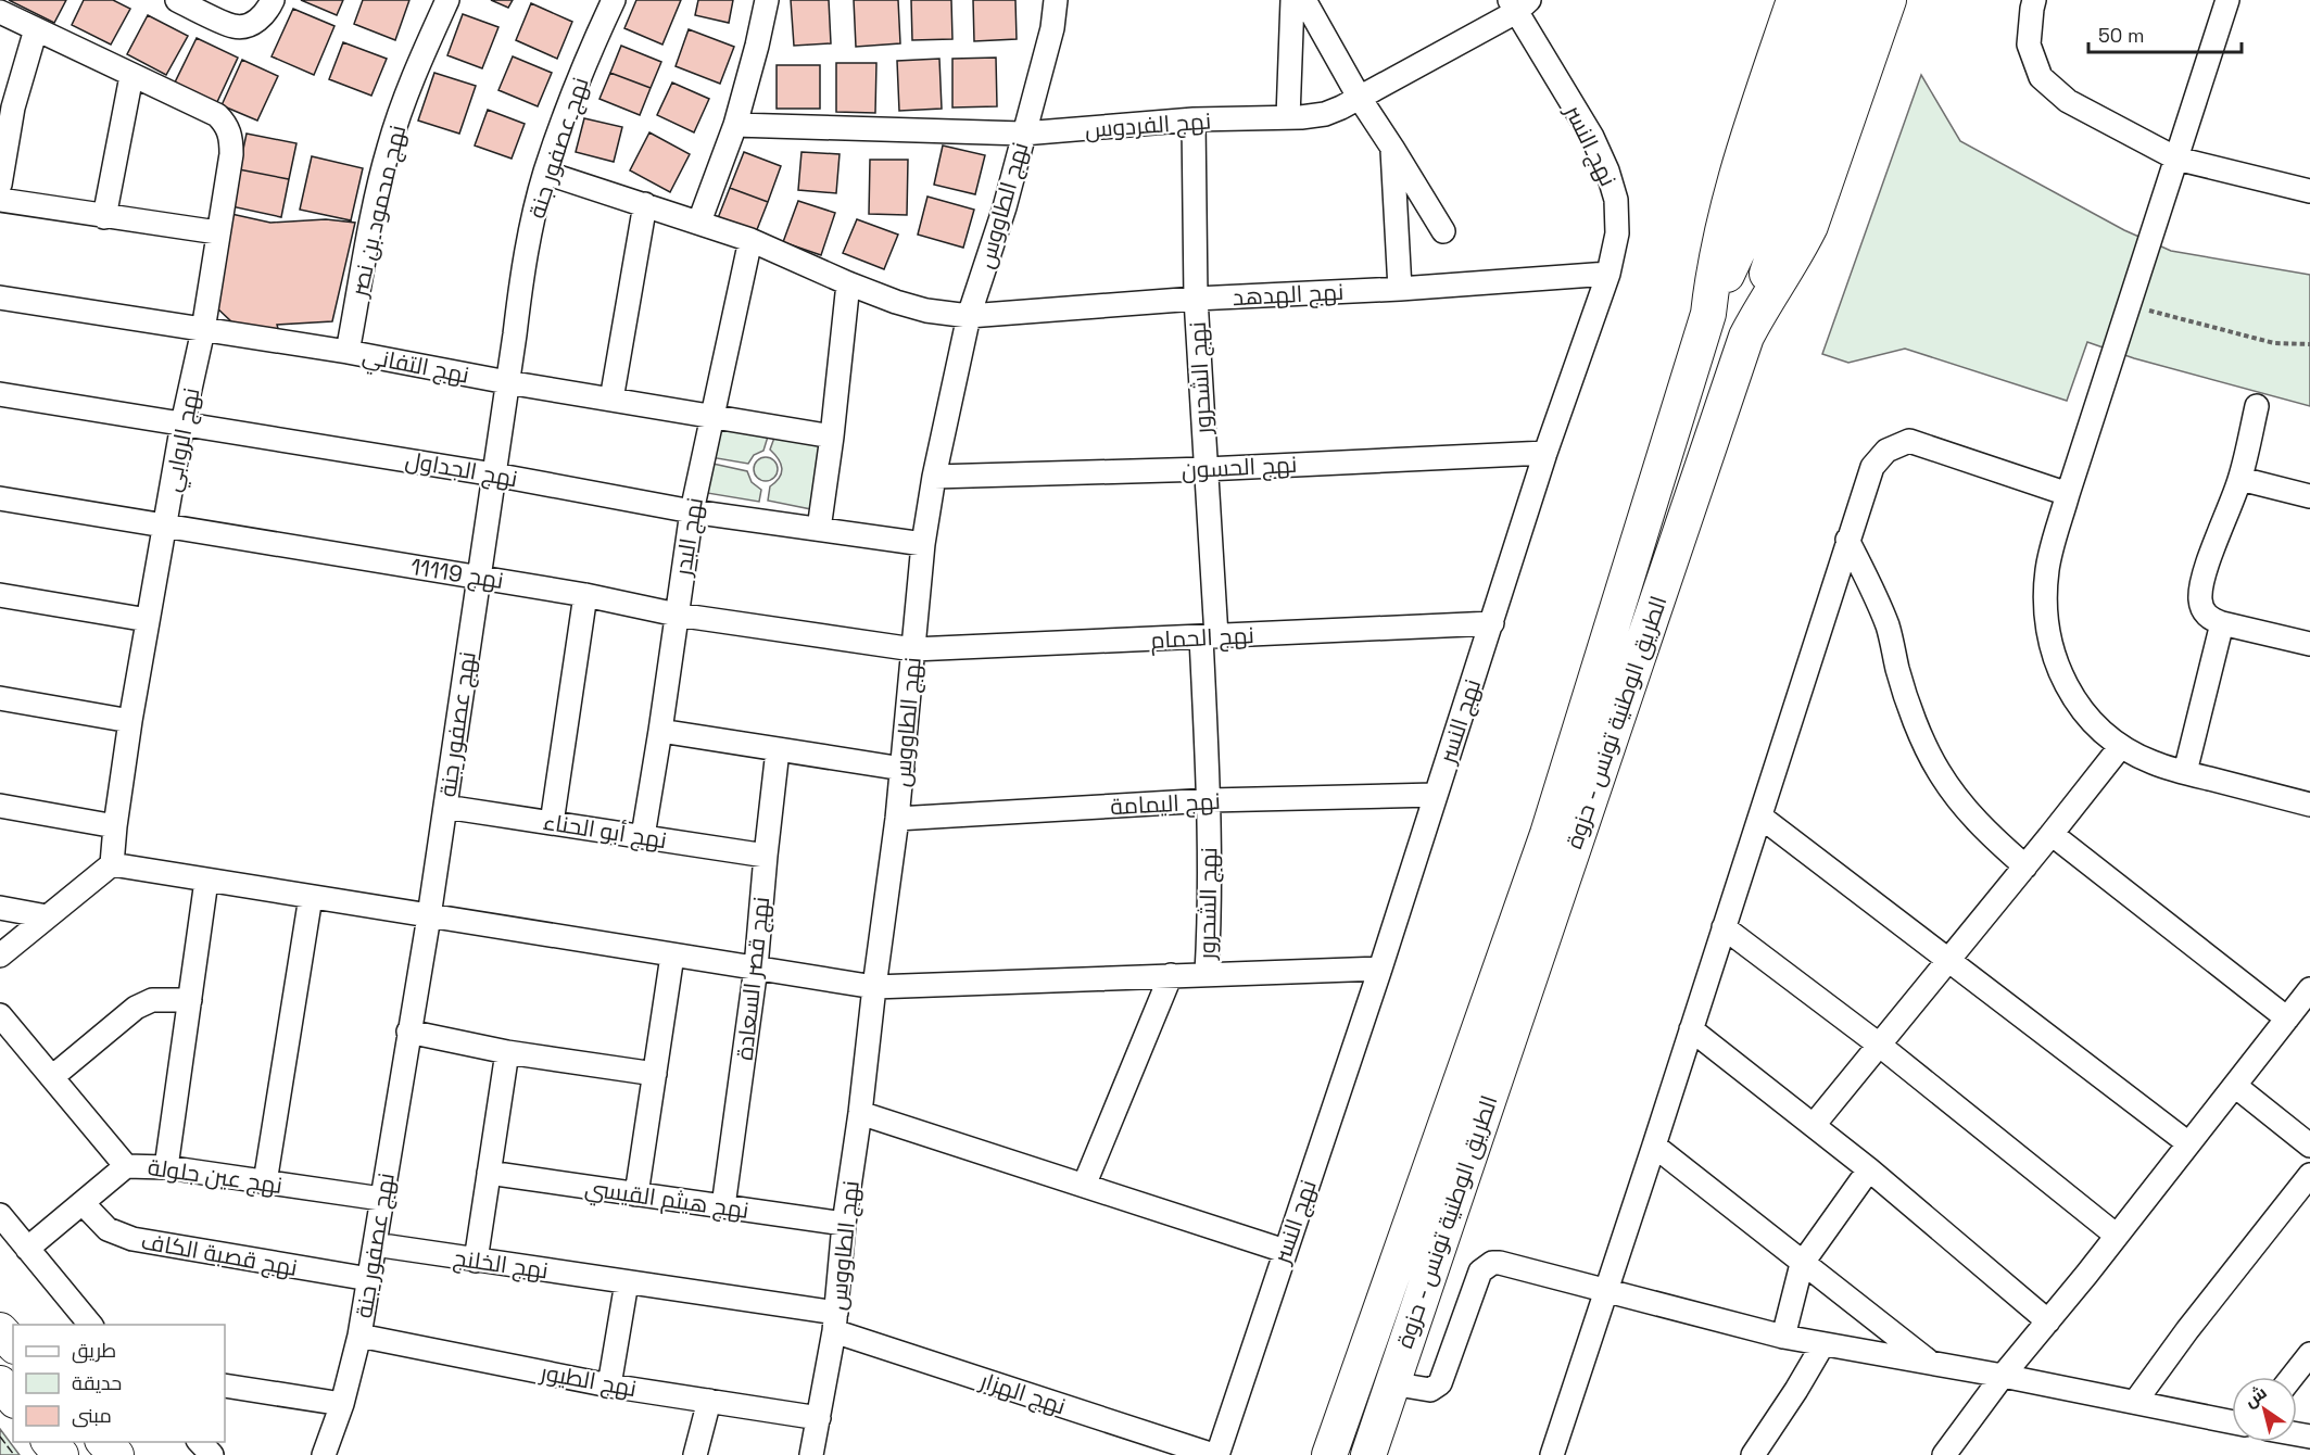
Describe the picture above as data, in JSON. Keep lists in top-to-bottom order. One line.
{"streets":{"highway":["الطريق الوطنية تونس - حزوة"],"street":["نهج الفردوس","نهج النسر","نهج عصفور جنة","نهج الطاووس","نهج محمود بن نصر","نهج الهدهد","نهج التفاني","نهج الشحرور","نهج الروابي","نهج الحسون","نهج الجداول","نهج البدر","نهج 11119","نهج الحمام","نهج اليمامة","نهج أبو الحناء","نهج قصر السعادة","نهج عين جلولة","نهج هيثم القيسي","نهج قصبة الكاف","نهج الخلنج","نهج الطيور","نهج الهزار"]},"crossings":[["نهج الفردوس","نهج النسر"],["نهج الفردوس","نهج الطاووس"],["نهج الفردوس","نهج الشحرور"],["نهج النسر","نهج الهدهد"],["نهج النسر","نهج الحسون"],["نهج النسر","نهج الحمام"],["نهج النسر","نهج اليمامة"],["نهج النسر","نهج الهزار"],["نهج عصفور جنة","نهج الهدهد"],["نهج عصفور جنة","نهج التفاني"],["نهج عصفور جنة","نهج الجداول"],["نهج عصفور جنة","نهج 11119"],["نهج عصفور جنة","نهج أبو الحناء"],["نهج عصفور جنة","نهج عين جلولة"],["نهج عصفور جنة","نهج قصبة الكاف"],["نهج عصفور جنة","نهج الخلنج"],["نهج عصفور جنة","نهج الطيور"],["نهج الطاووس","نهج الهدهد"],["نهج الطاووس","نهج الحسون"],["نهج الطاووس","نهج الجداول"],["نهج الطاووس","نهج 11119"],["نهج الطاووس","نهج الحمام"],["نهج الطاووس","نهج اليمامة"],["نهج الطاووس","نهج هيثم القيسي"],["نهج الطاووس","نهج الخلنج"],["نهج الطاووس","نهج الطيور"],["نهج الطاووس","نهج الهزار"],["نهج محمود بن نصر","نهج التفاني"],["نهج الهدهد","نهج الشحرور"],["نهج الهدهد","نهج البدر"],["نهج التفاني","نهج الروابي"],["نهج التفاني","نهج البدر"],["نهج الشحرور","نهج الحسون"],["نهج الشحرور","نهج الحمام"],["نهج الشحرور","نهج اليمامة"],["نهج الروابي","نهج الجداول"],["نهج الروابي","نهج 11119"],["نهج الجداول","نهج البدر"],["نهج البدر","نهج 11119"],["نهج البدر","نهج أبو الحناء"],["نهج 11119","نهج الحمام"],["نهج أبو الحناء","نهج قصر السعادة"],["نهج قصر السعادة","نهج هيثم القيسي"],["نهج الخلنج","نهج الهزار"]],"legend":["طريق","حديقة","مبنى"],"scale_bar":"50 m","north":"top left"}
